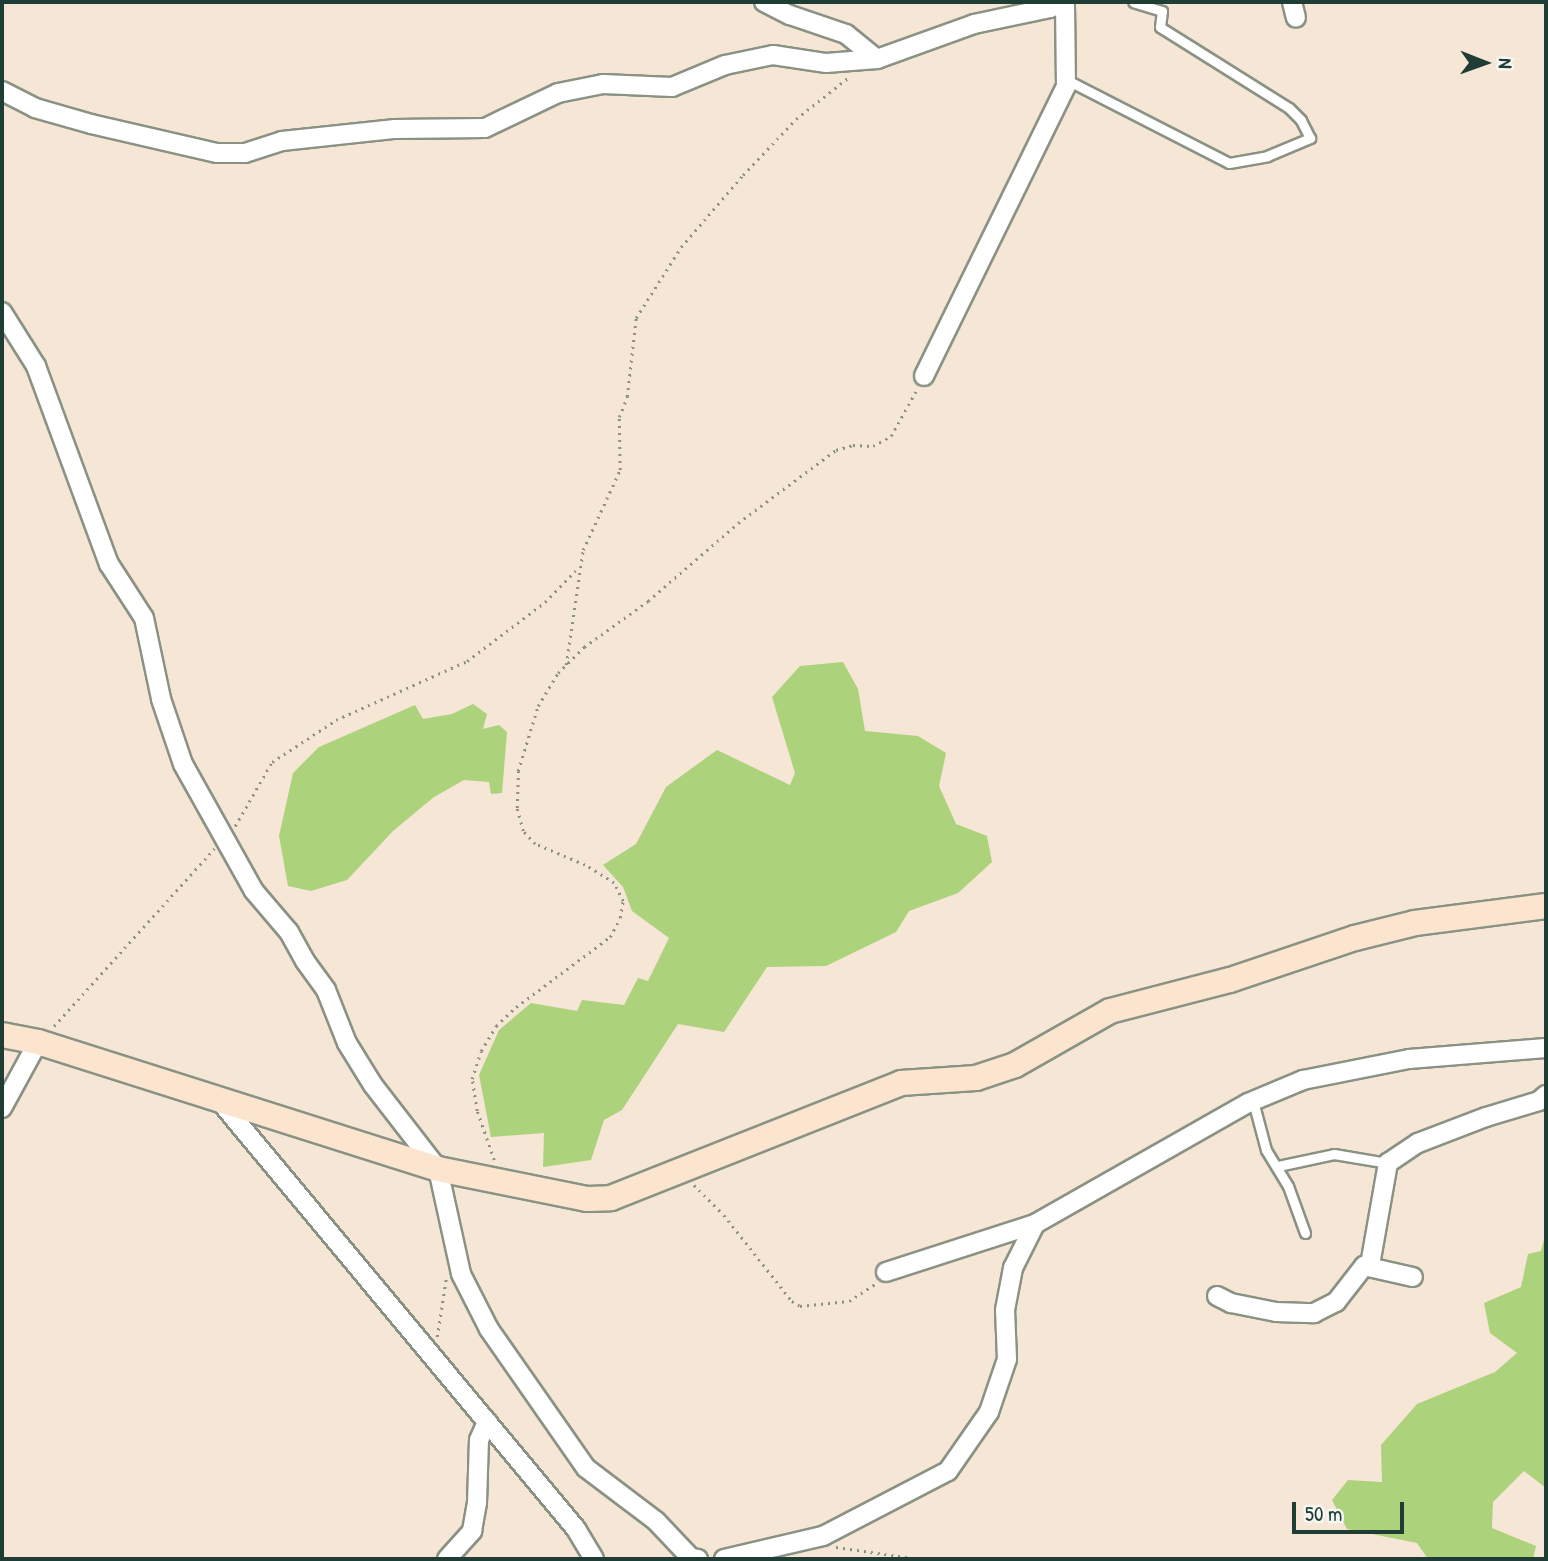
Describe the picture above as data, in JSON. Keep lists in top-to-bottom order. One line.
{"scale_bar":"50 m","north":"right"}
